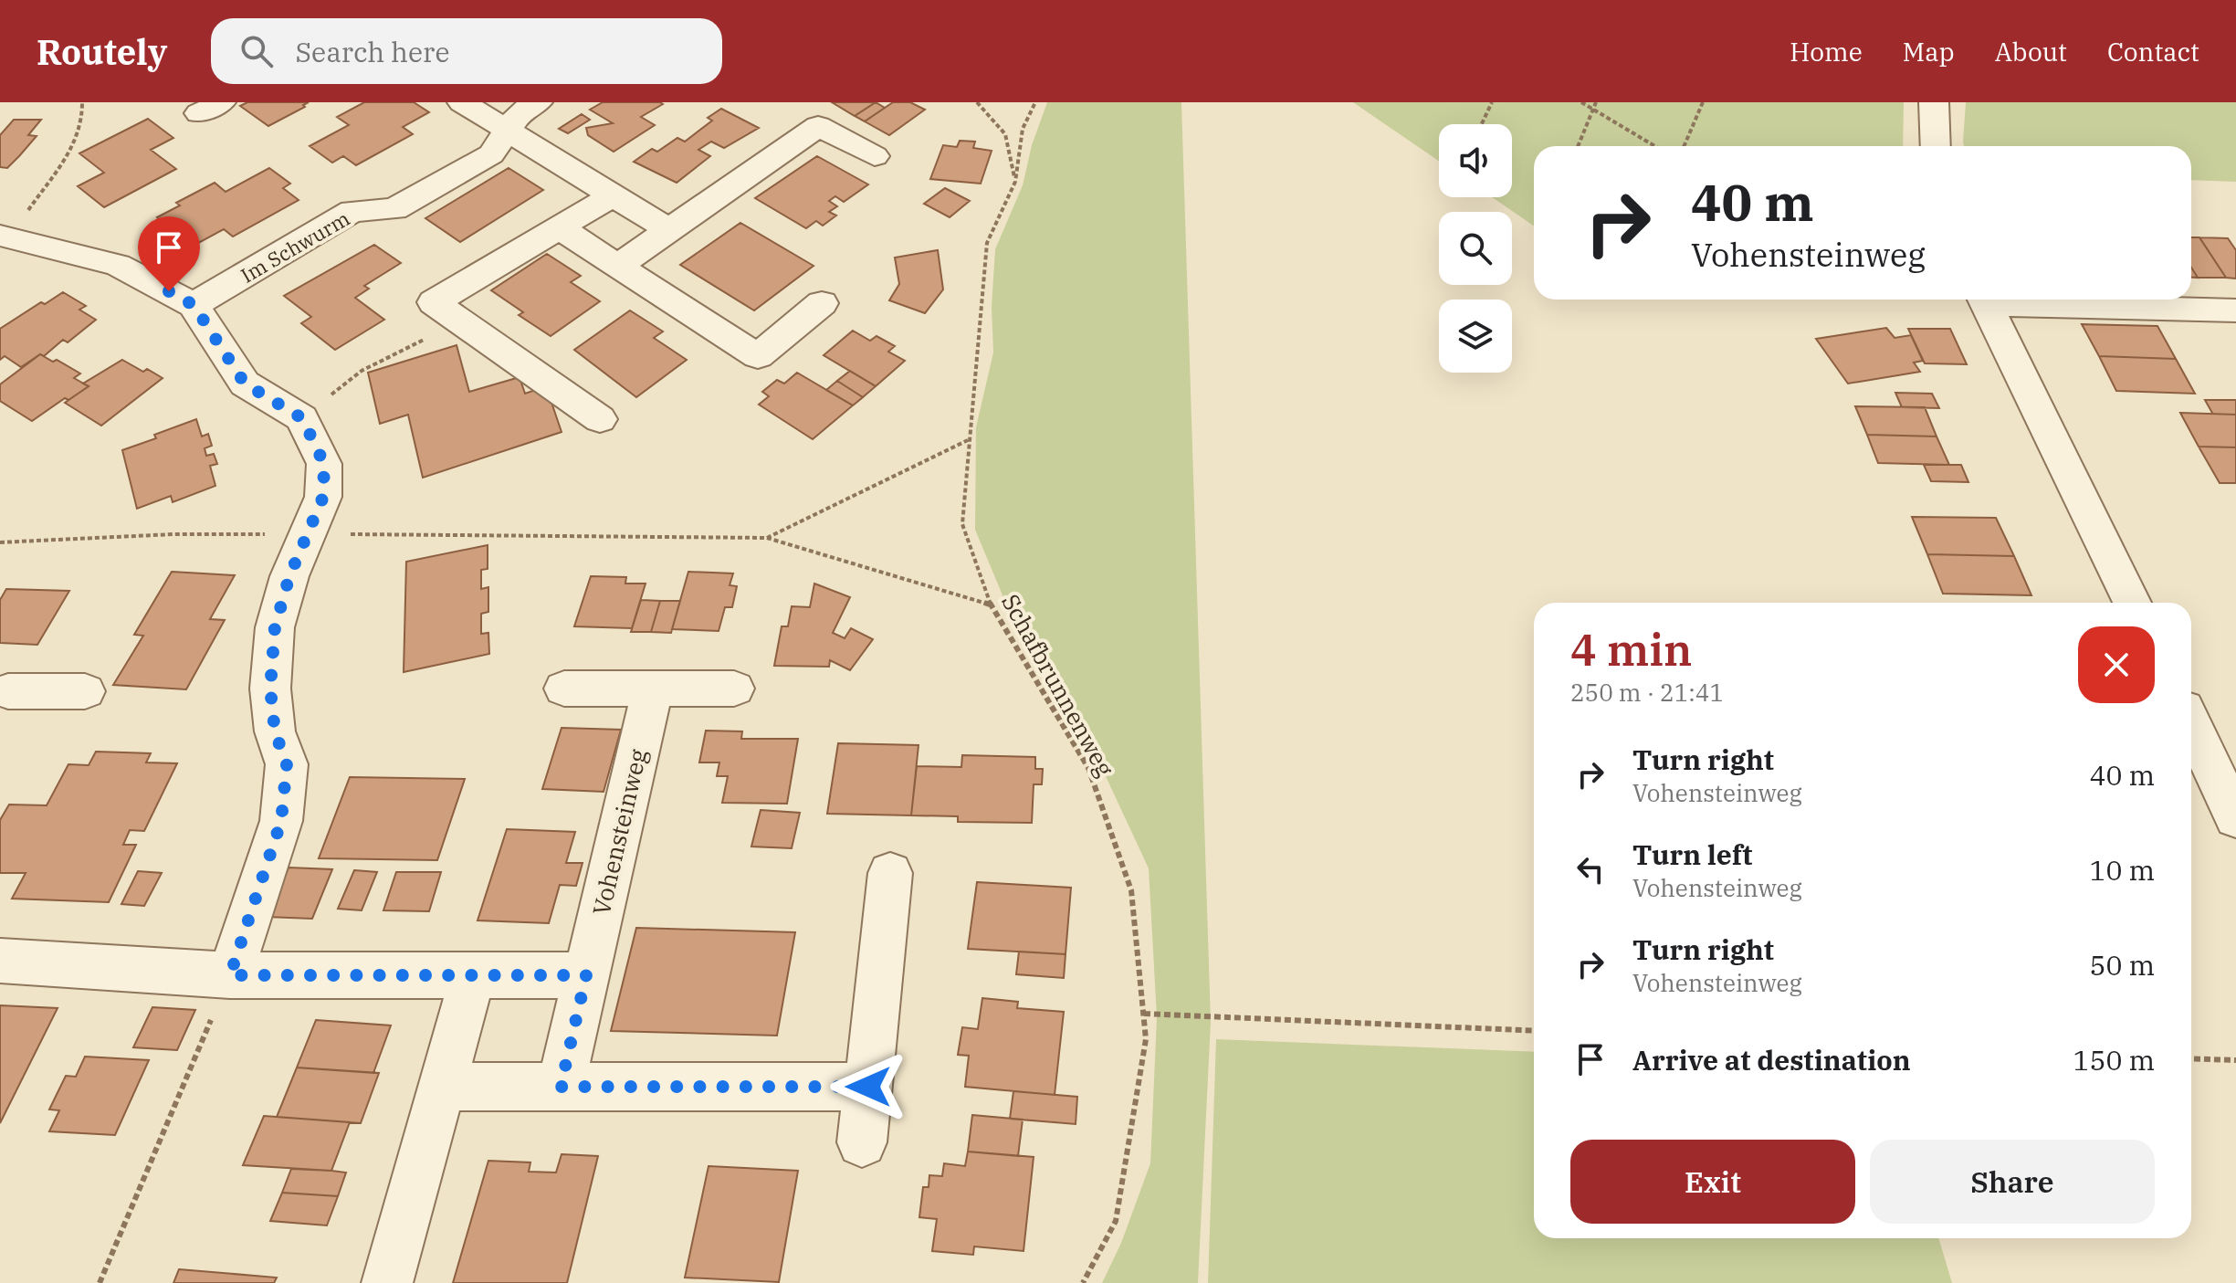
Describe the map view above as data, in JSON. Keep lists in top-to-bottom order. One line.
{"streets":{"street":["Im Schwurm","Vohensteinweg"],"path":["Schafbrunnenweg"]},"page":{"header":"Routely","search":"Search here","nav":["Home","Map","About","Contact"],"turn":["40 m","Vohensteinweg"],"heading":["4 min","250 m · 21:41"],"list":[{"name":"Turn right","note":"Vohensteinweg","value":"40 m"},{"name":"Turn left","note":"Vohensteinweg","value":"10 m"},{"name":"Turn right","note":"Vohensteinweg","value":"50 m"},{"name":"Arrive at destination","value":"150 m"}],"buttons":["Exit","Share"]}}
